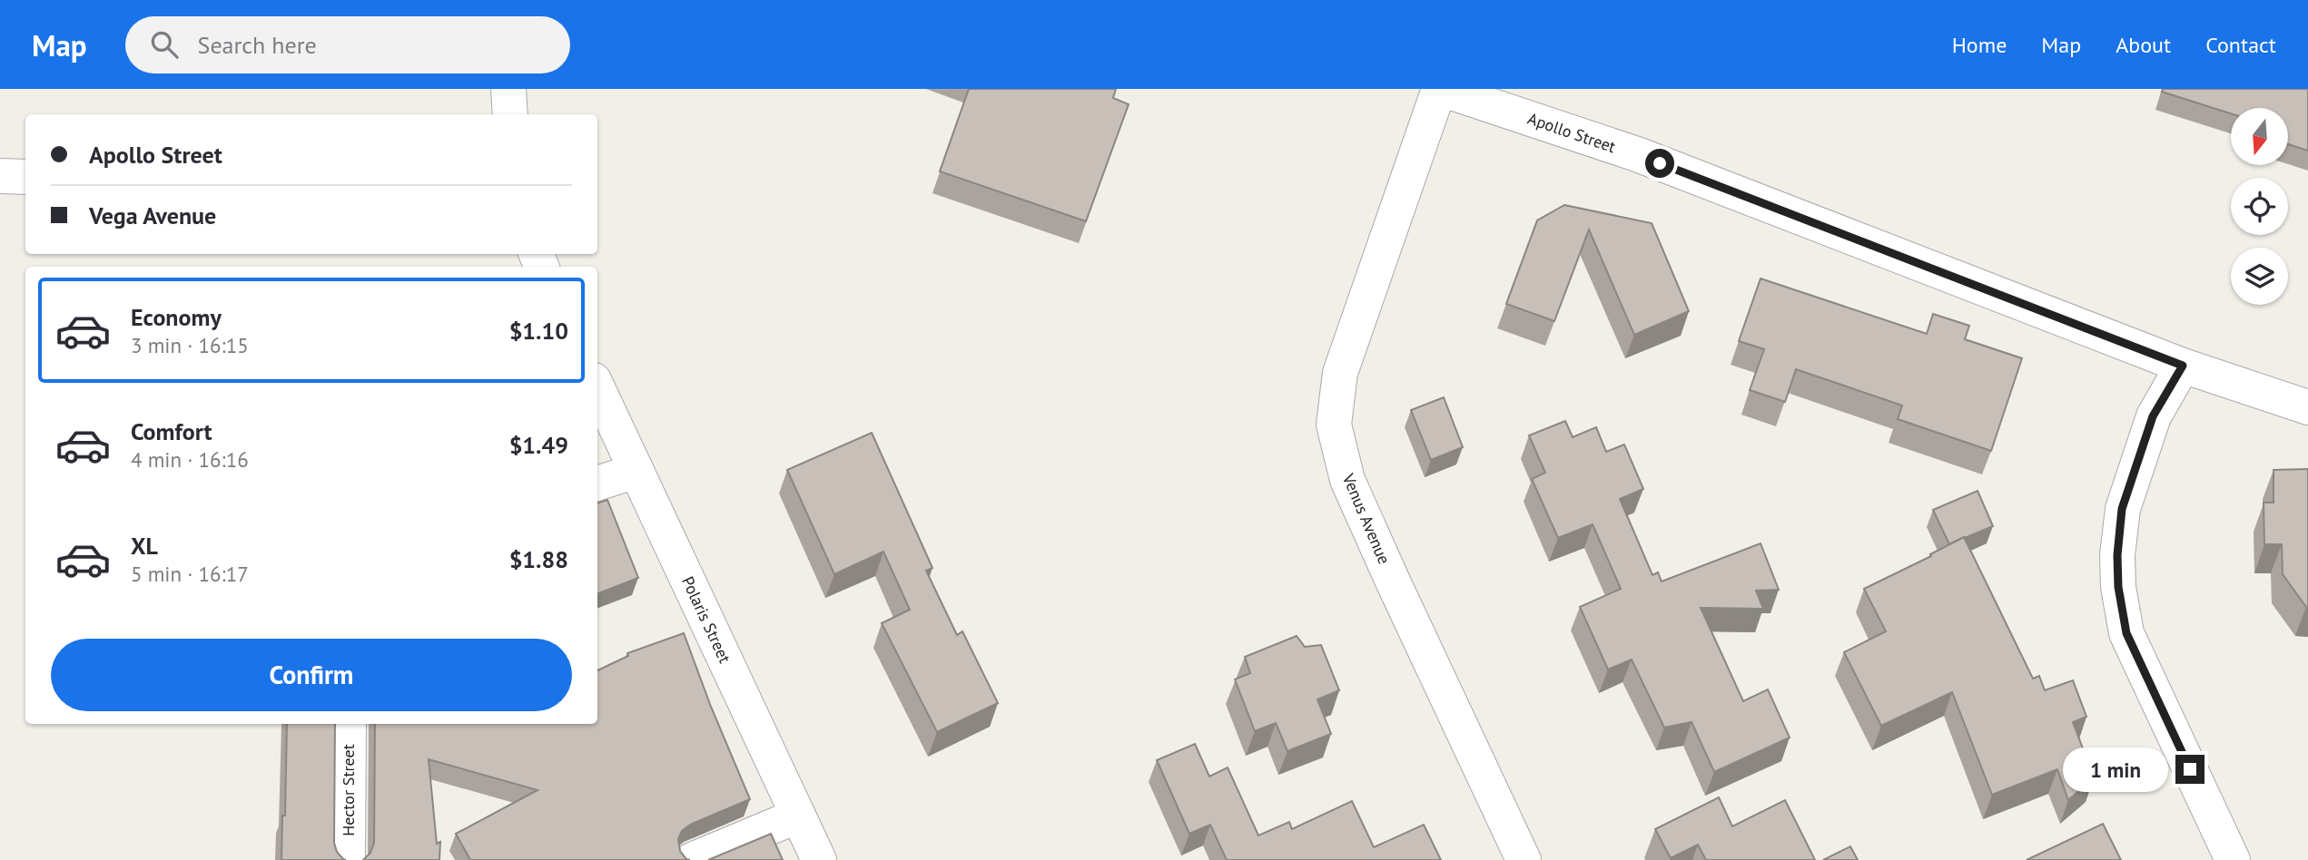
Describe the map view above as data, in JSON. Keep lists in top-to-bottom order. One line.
{"streets":{"street":["Apollo Street","Venus Avenue","Polaris Street","Hector Street"]},"crossings":[["Apollo Street","Venus Avenue"]],"north":"bottom","page":{"header":"Map","search":"Search here","nav":["Home","Map","About","Contact"],"banner":["Apollo Street","Vega Avenue"],"list":[{"name":"Economy","note":"3 min · 16:15","value":"$1.10"},{"name":"Comfort","note":"4 min · 16:16","value":"$1.49"},{"name":"XL","note":"5 min · 16:17","value":"$1.88"}],"buttons":"Confirm","bubble":"1 min"}}
